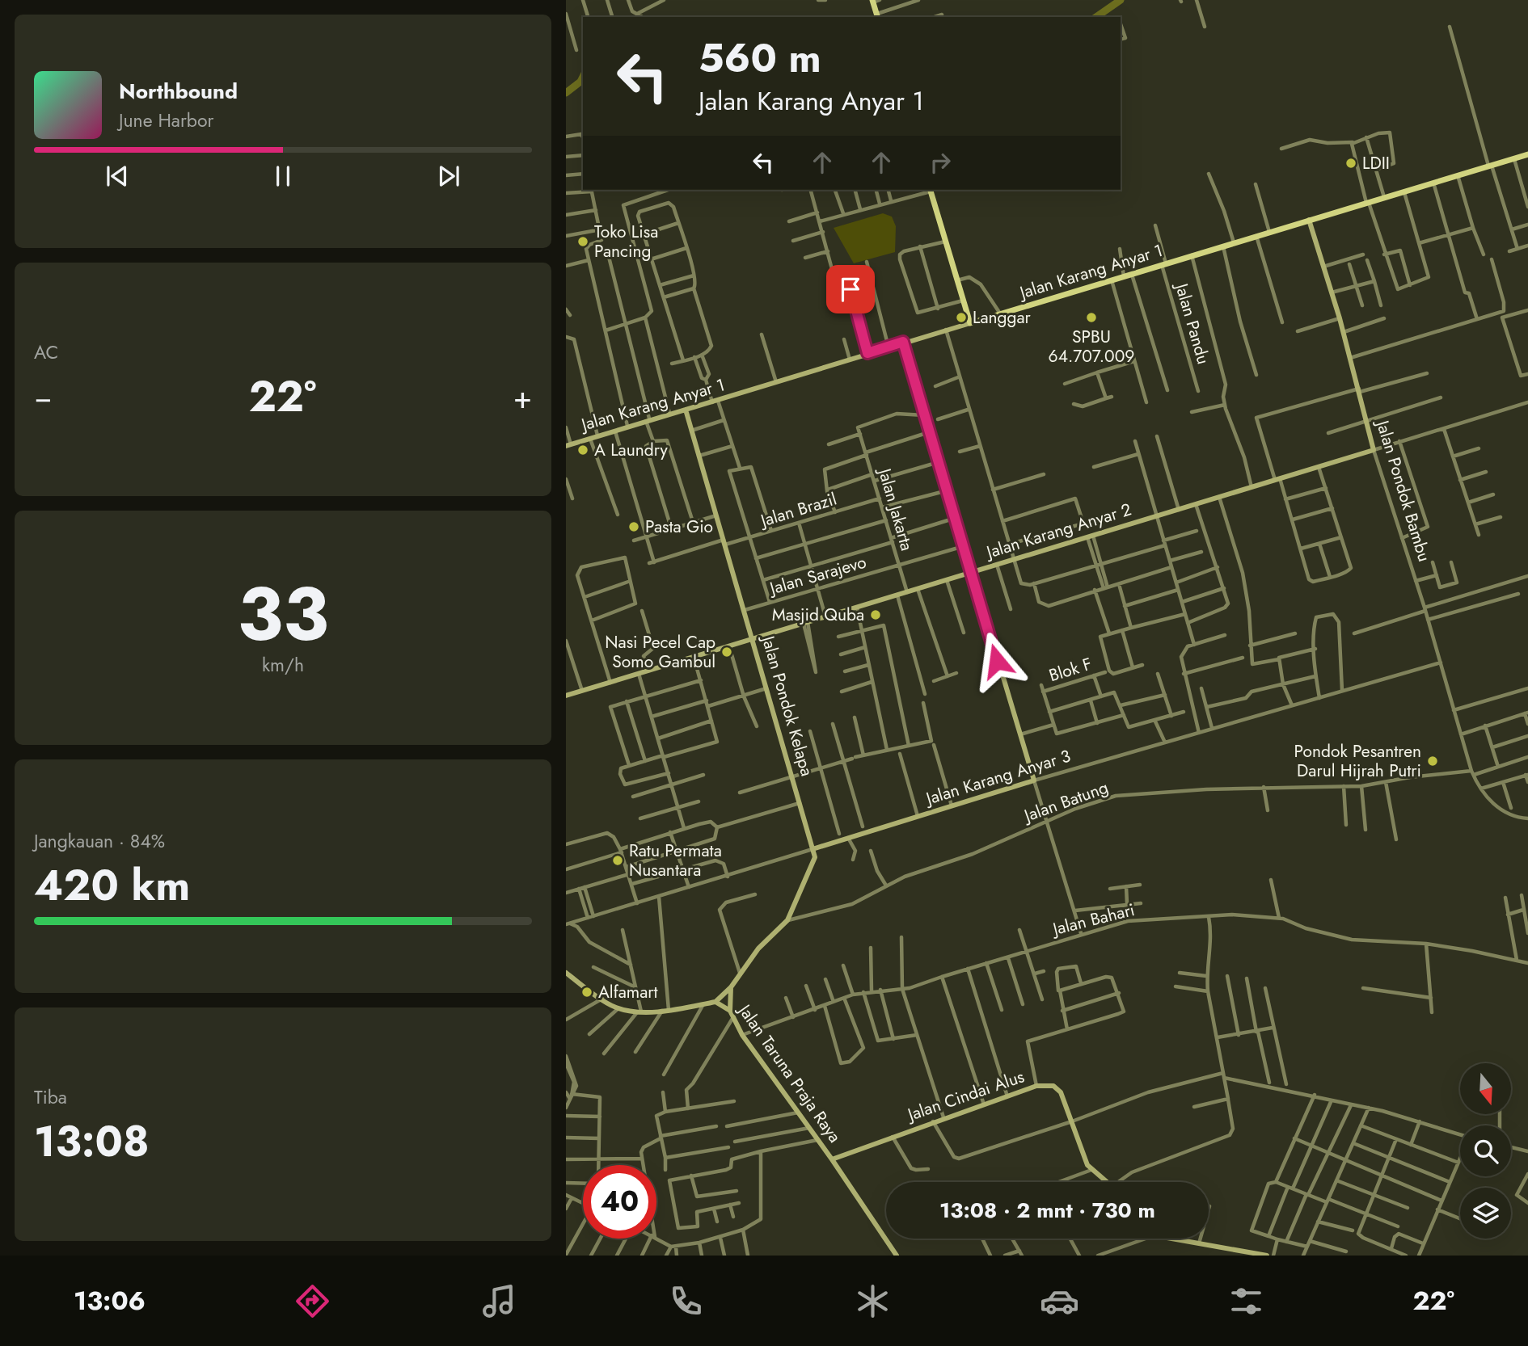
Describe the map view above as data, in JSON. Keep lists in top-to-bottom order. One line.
{"streets":{"main road":["Jalan Karang Anyar 1"],"street":["Jalan Pandu","Jalan Pondok Bambu","Jalan Brazil","Jalan Jakarta","Jalan Karang Anyar 2","Jalan Sarajevo","Blok F","Jalan Pondok Kelapa","Jalan Karang Anyar 3","Jalan Batung","Jalan Bahari","Jalan Taruna Praja Raya","Jalan Cindai Alus"]},"crossings":[["Jalan Karang Anyar 1","Jalan Pandu"],["Jalan Karang Anyar 1","Jalan Pondok Bambu"],["Jalan Karang Anyar 1","Jalan Pondok Kelapa"],["Jalan Pondok Bambu","Jalan Karang Anyar 2"],["Jalan Pondok Bambu","Jalan Karang Anyar 3"],["Jalan Pondok Bambu","Jalan Batung"],["Jalan Brazil","Jalan Jakarta"],["Jalan Brazil","Jalan Pondok Kelapa"],["Jalan Jakarta","Jalan Karang Anyar 2"],["Jalan Jakarta","Jalan Sarajevo"],["Jalan Karang Anyar 2","Jalan Pondok Kelapa"],["Jalan Sarajevo","Jalan Pondok Kelapa"],["Jalan Pondok Kelapa","Jalan Karang Anyar 3"],["Jalan Bahari","Jalan Taruna Praja Raya"],["Jalan Taruna Praja Raya","Jalan Cindai Alus"]],"places":["LDII","Toko Lisa Pancing","Langgar","SPBU 64.707.009","A Laundry","Pasta Gio","Masjid Quba","Nasi Pecel Cap Somo Gambul","Pondok Pesantren Darul Hijrah Putri","Ratu Permata Nusantara","Alfamart"],"north":"bottom","page":{"turn":["560 m","Jalan Karang Anyar 1"],"song":["Northbound","June Harbor"],"tile":["AC",["33","km/h"],["Jangkauan · 84%","420 km"],["Tiba","13:08"]],"heat":["−","22°","+"],"limit":"40","trip":"13:08 · 2 mnt · 730 m","tabs":["13:06","22°"]}}
